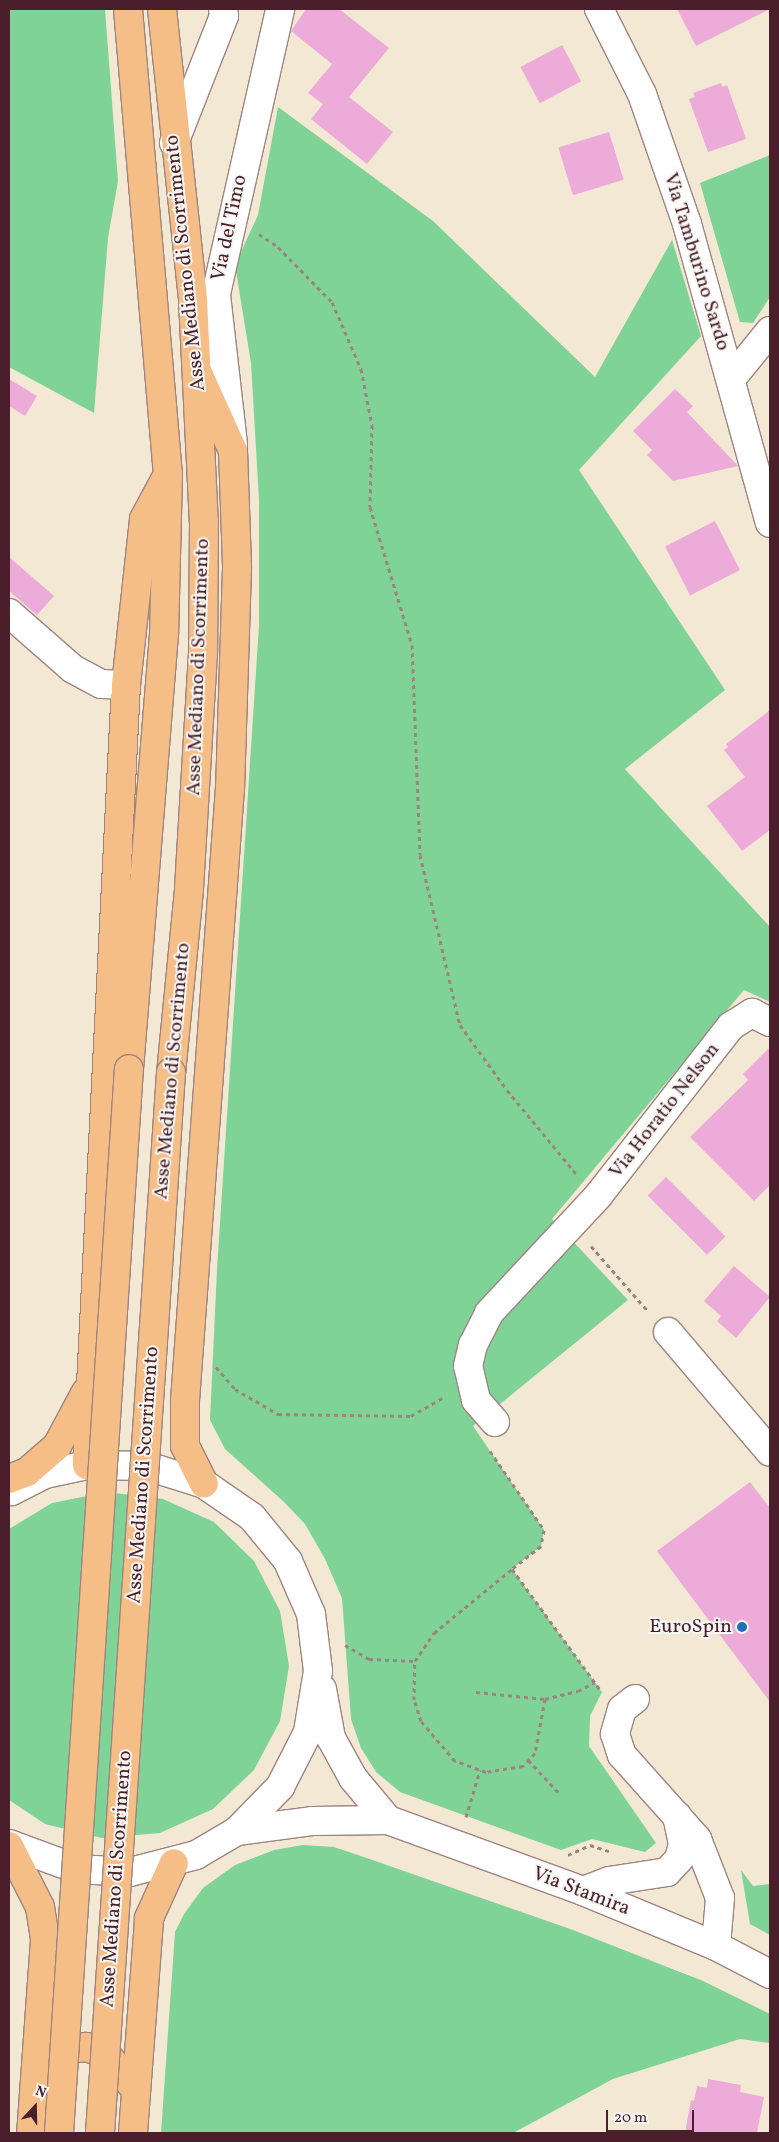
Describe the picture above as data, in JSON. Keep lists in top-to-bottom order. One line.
{"streets":{"highway":["Asse Mediano di Scorrimento"],"street":["Via del Timo","Via Tamburino Sardo","Via Horatio Nelson","Via Stamira"]},"places":["EuroSpin"],"scale_bar":"20 m","north":"top"}
